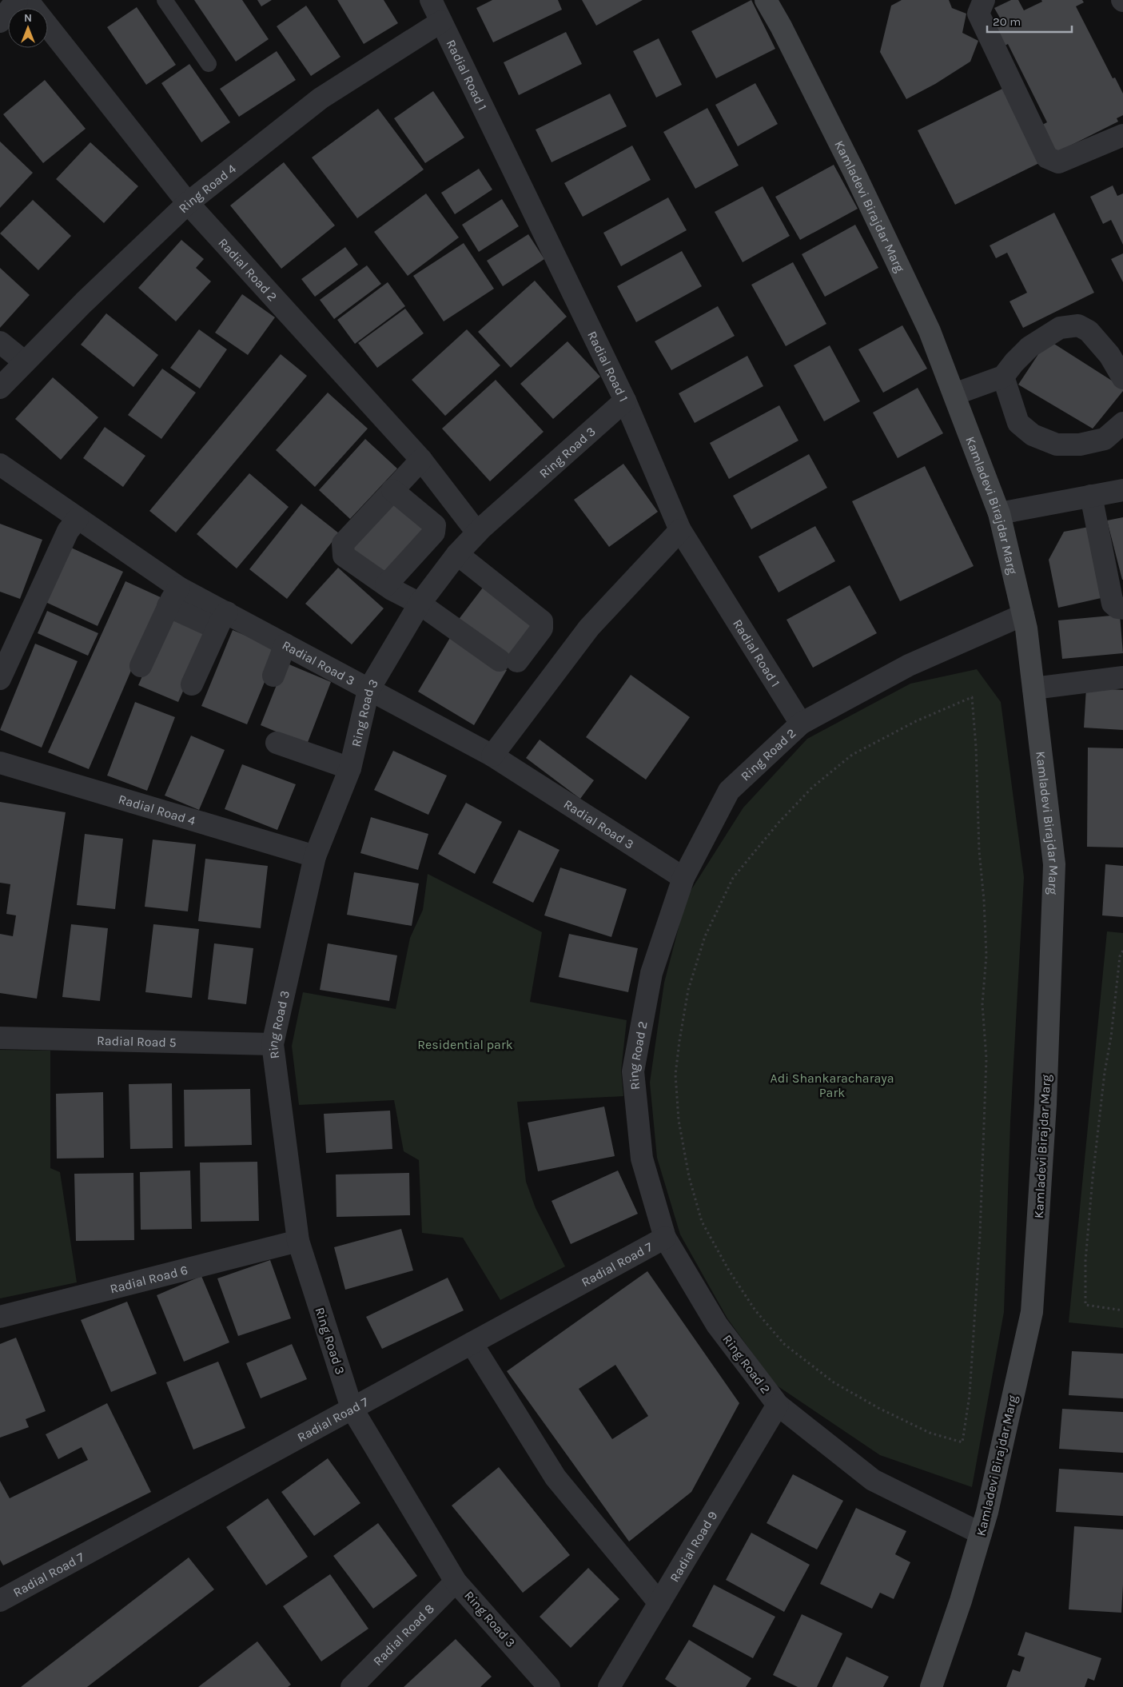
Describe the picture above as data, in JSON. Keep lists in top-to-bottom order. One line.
{"streets":{"street":["Radial Road 1","Ring Road 4","Kamladevi Birajdar Marg","Radial Road 2","Ring Road 3","Radial Road 3","Ring Road 2","Radial Road 4","Radial Road 5","Radial Road 7","Radial Road 6","Radial Road 9","Radial Road 8"]},"crossings":[["Radial Road 1","Ring Road 4"],["Radial Road 1","Ring Road 3"],["Radial Road 1","Ring Road 2"],["Ring Road 4","Radial Road 2"],["Kamladevi Birajdar Marg","Ring Road 2"],["Radial Road 2","Ring Road 3"],["Ring Road 3","Radial Road 3"],["Ring Road 3","Radial Road 4"],["Ring Road 3","Radial Road 5"],["Ring Road 3","Radial Road 7"],["Ring Road 3","Radial Road 6"],["Ring Road 3","Radial Road 8"],["Radial Road 3","Ring Road 2"],["Ring Road 2","Radial Road 7"],["Ring Road 2","Radial Road 9"]],"parks":["Residential park","Adi Shankaracharaya Park"],"scale_bar":"20 m","north":"top"}
